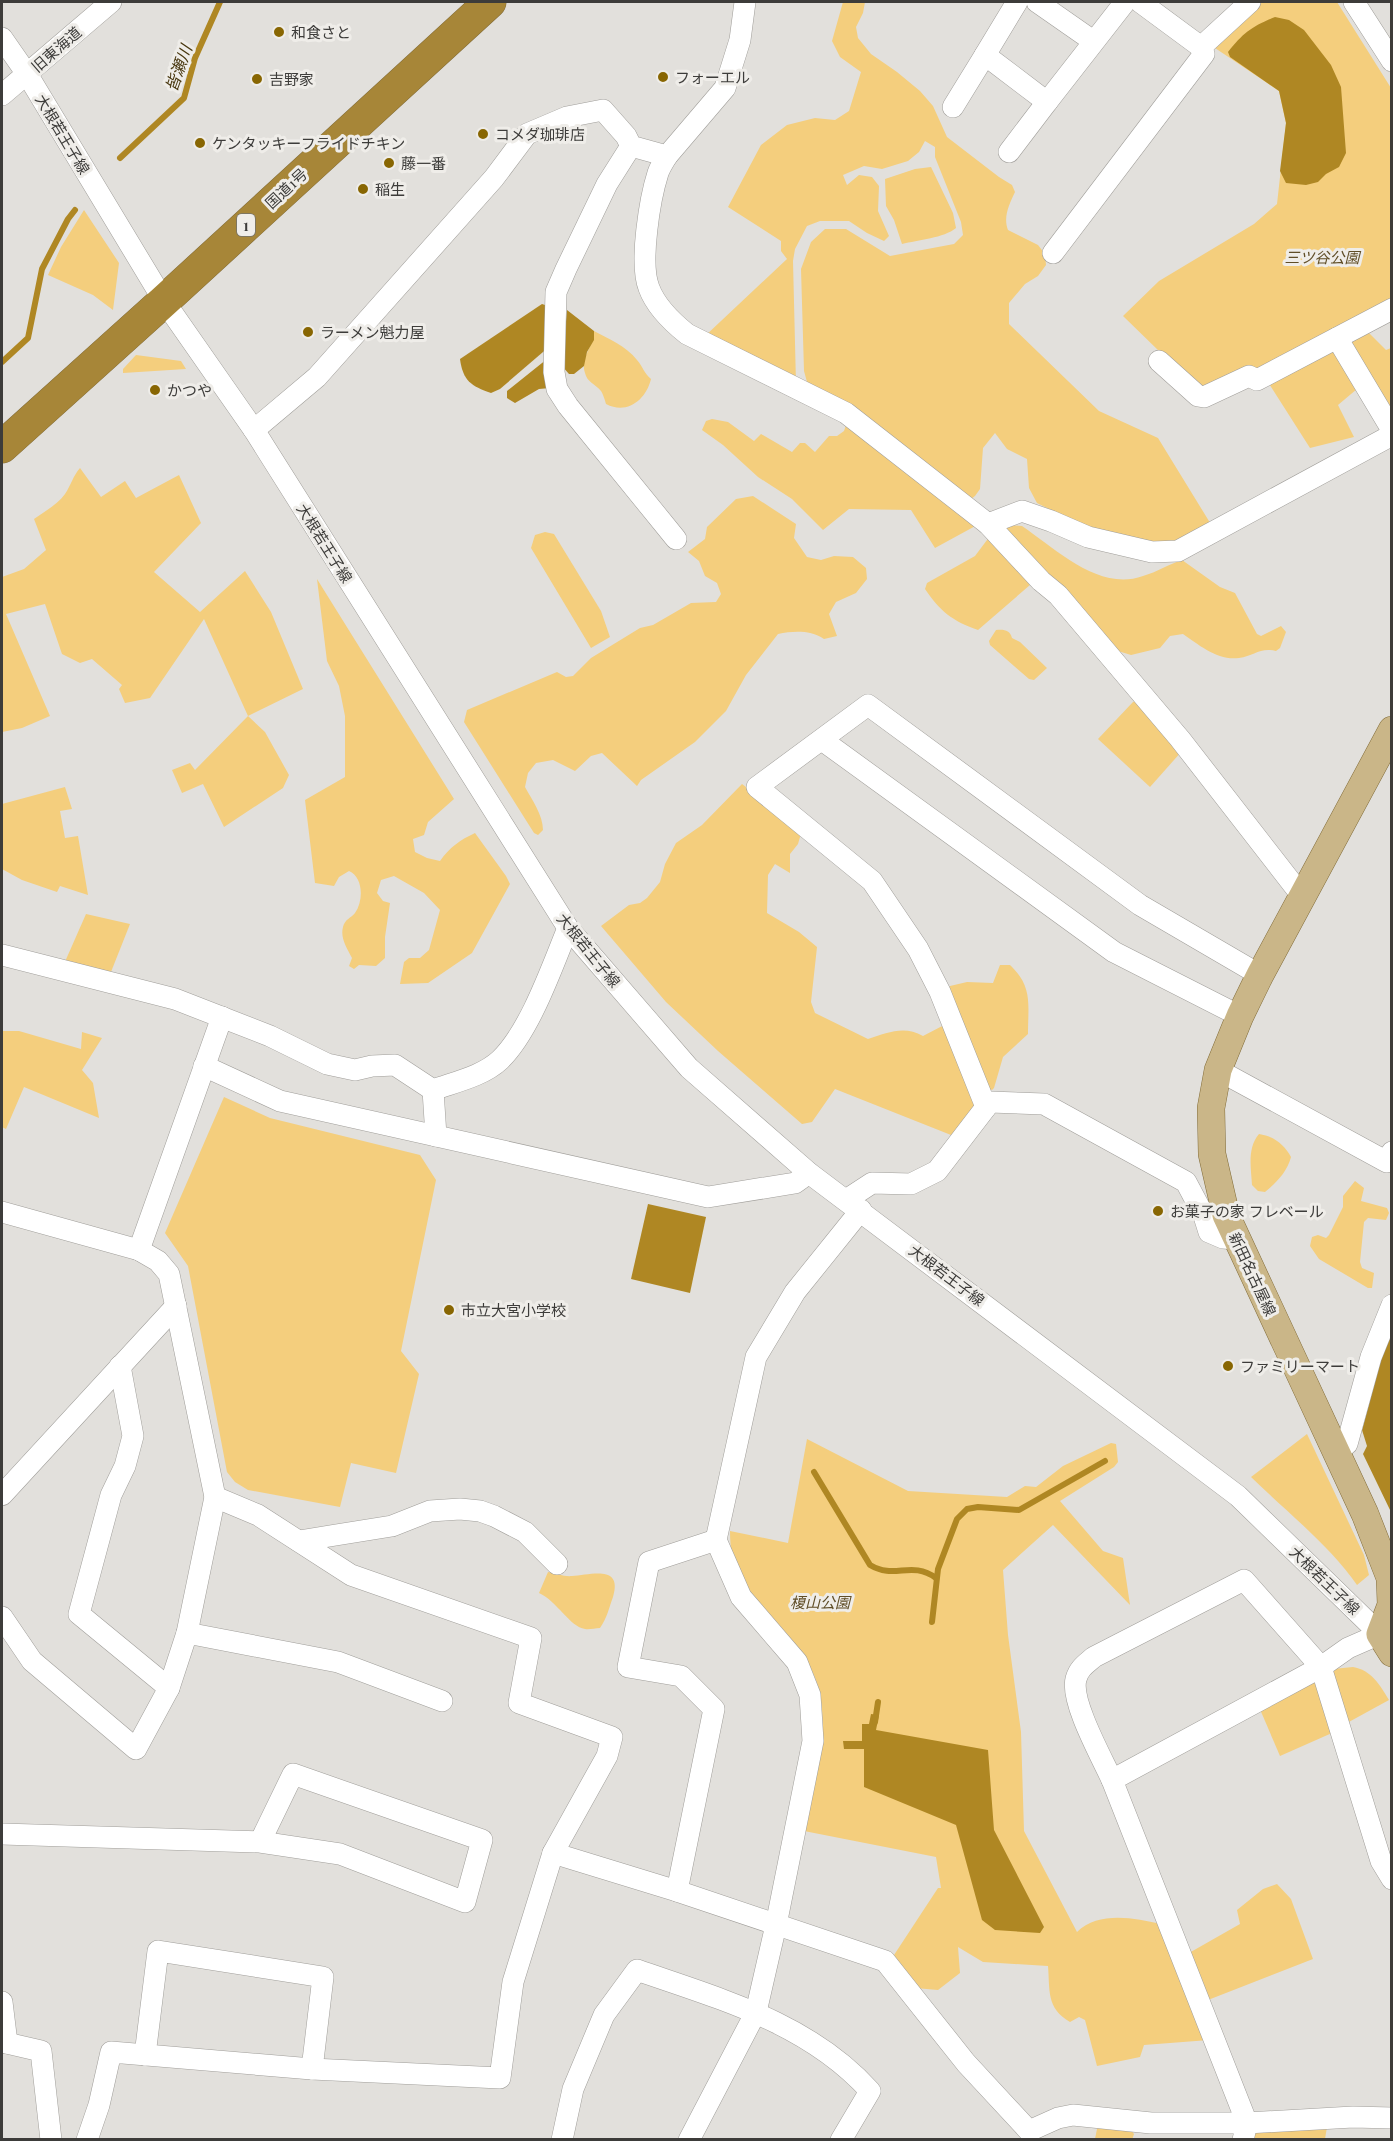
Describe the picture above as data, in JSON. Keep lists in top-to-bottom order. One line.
{"streets":{"highway":["国道1号","1"],"main road":["新田名古屋線"],"street":["旧東海道","大根若王子線"]},"crossings":[["旧東海道","大根若王子線"],["大根若王子線","国道1号"],["大根若王子線","新田名古屋線"]],"water":["皆瀬川"],"parks":["三ツ谷公園","榎山公園"],"places":["和食さと","フォーエル","吉野家","コメダ珈琲店","ケンタッキーフライドチキン","藤一番","稲生","ラーメン魁力屋","かつや","お菓子の家 フレベール","市立大宮小学校","ファミリーマート"]}
